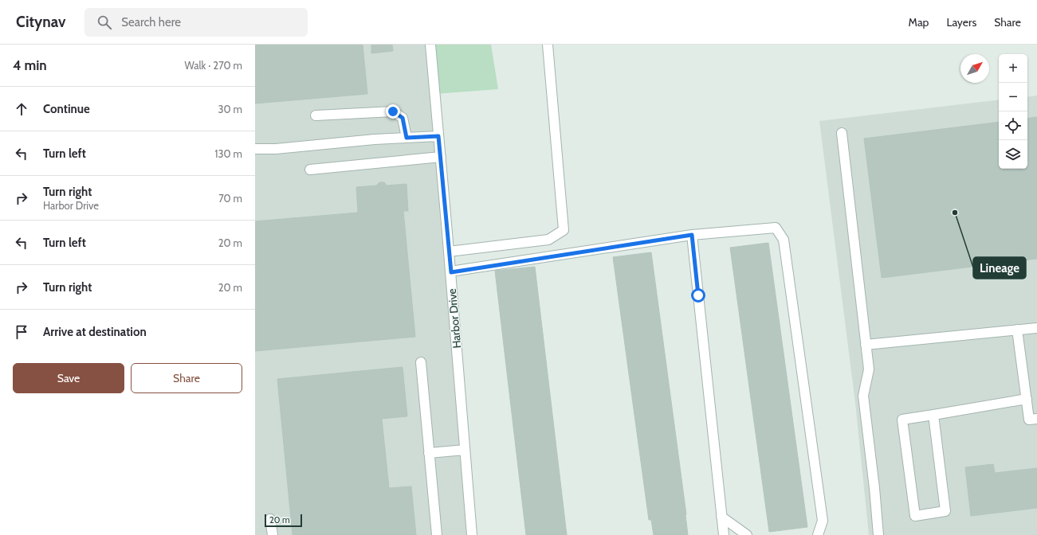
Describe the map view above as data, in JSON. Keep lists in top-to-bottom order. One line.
{"streets":{"street":["Harbor Drive"]},"places":["Lineage"],"scale_bar":"20 m","north":"top right","page":{"header":"Citynav","search":"Search here","nav":["Map","Layers","Share"],"heading":["4 min","Walk · 270 m"],"map_buttons":["+","−"],"list":[["Continue","30 m"],["Turn left","130 m"],["Turn right","Harbor Drive","70 m"],["Turn left","20 m"],["Turn right","20 m"],"Arrive at destination"],"buttons":["Save","Share"],"scale":"20 m"}}
